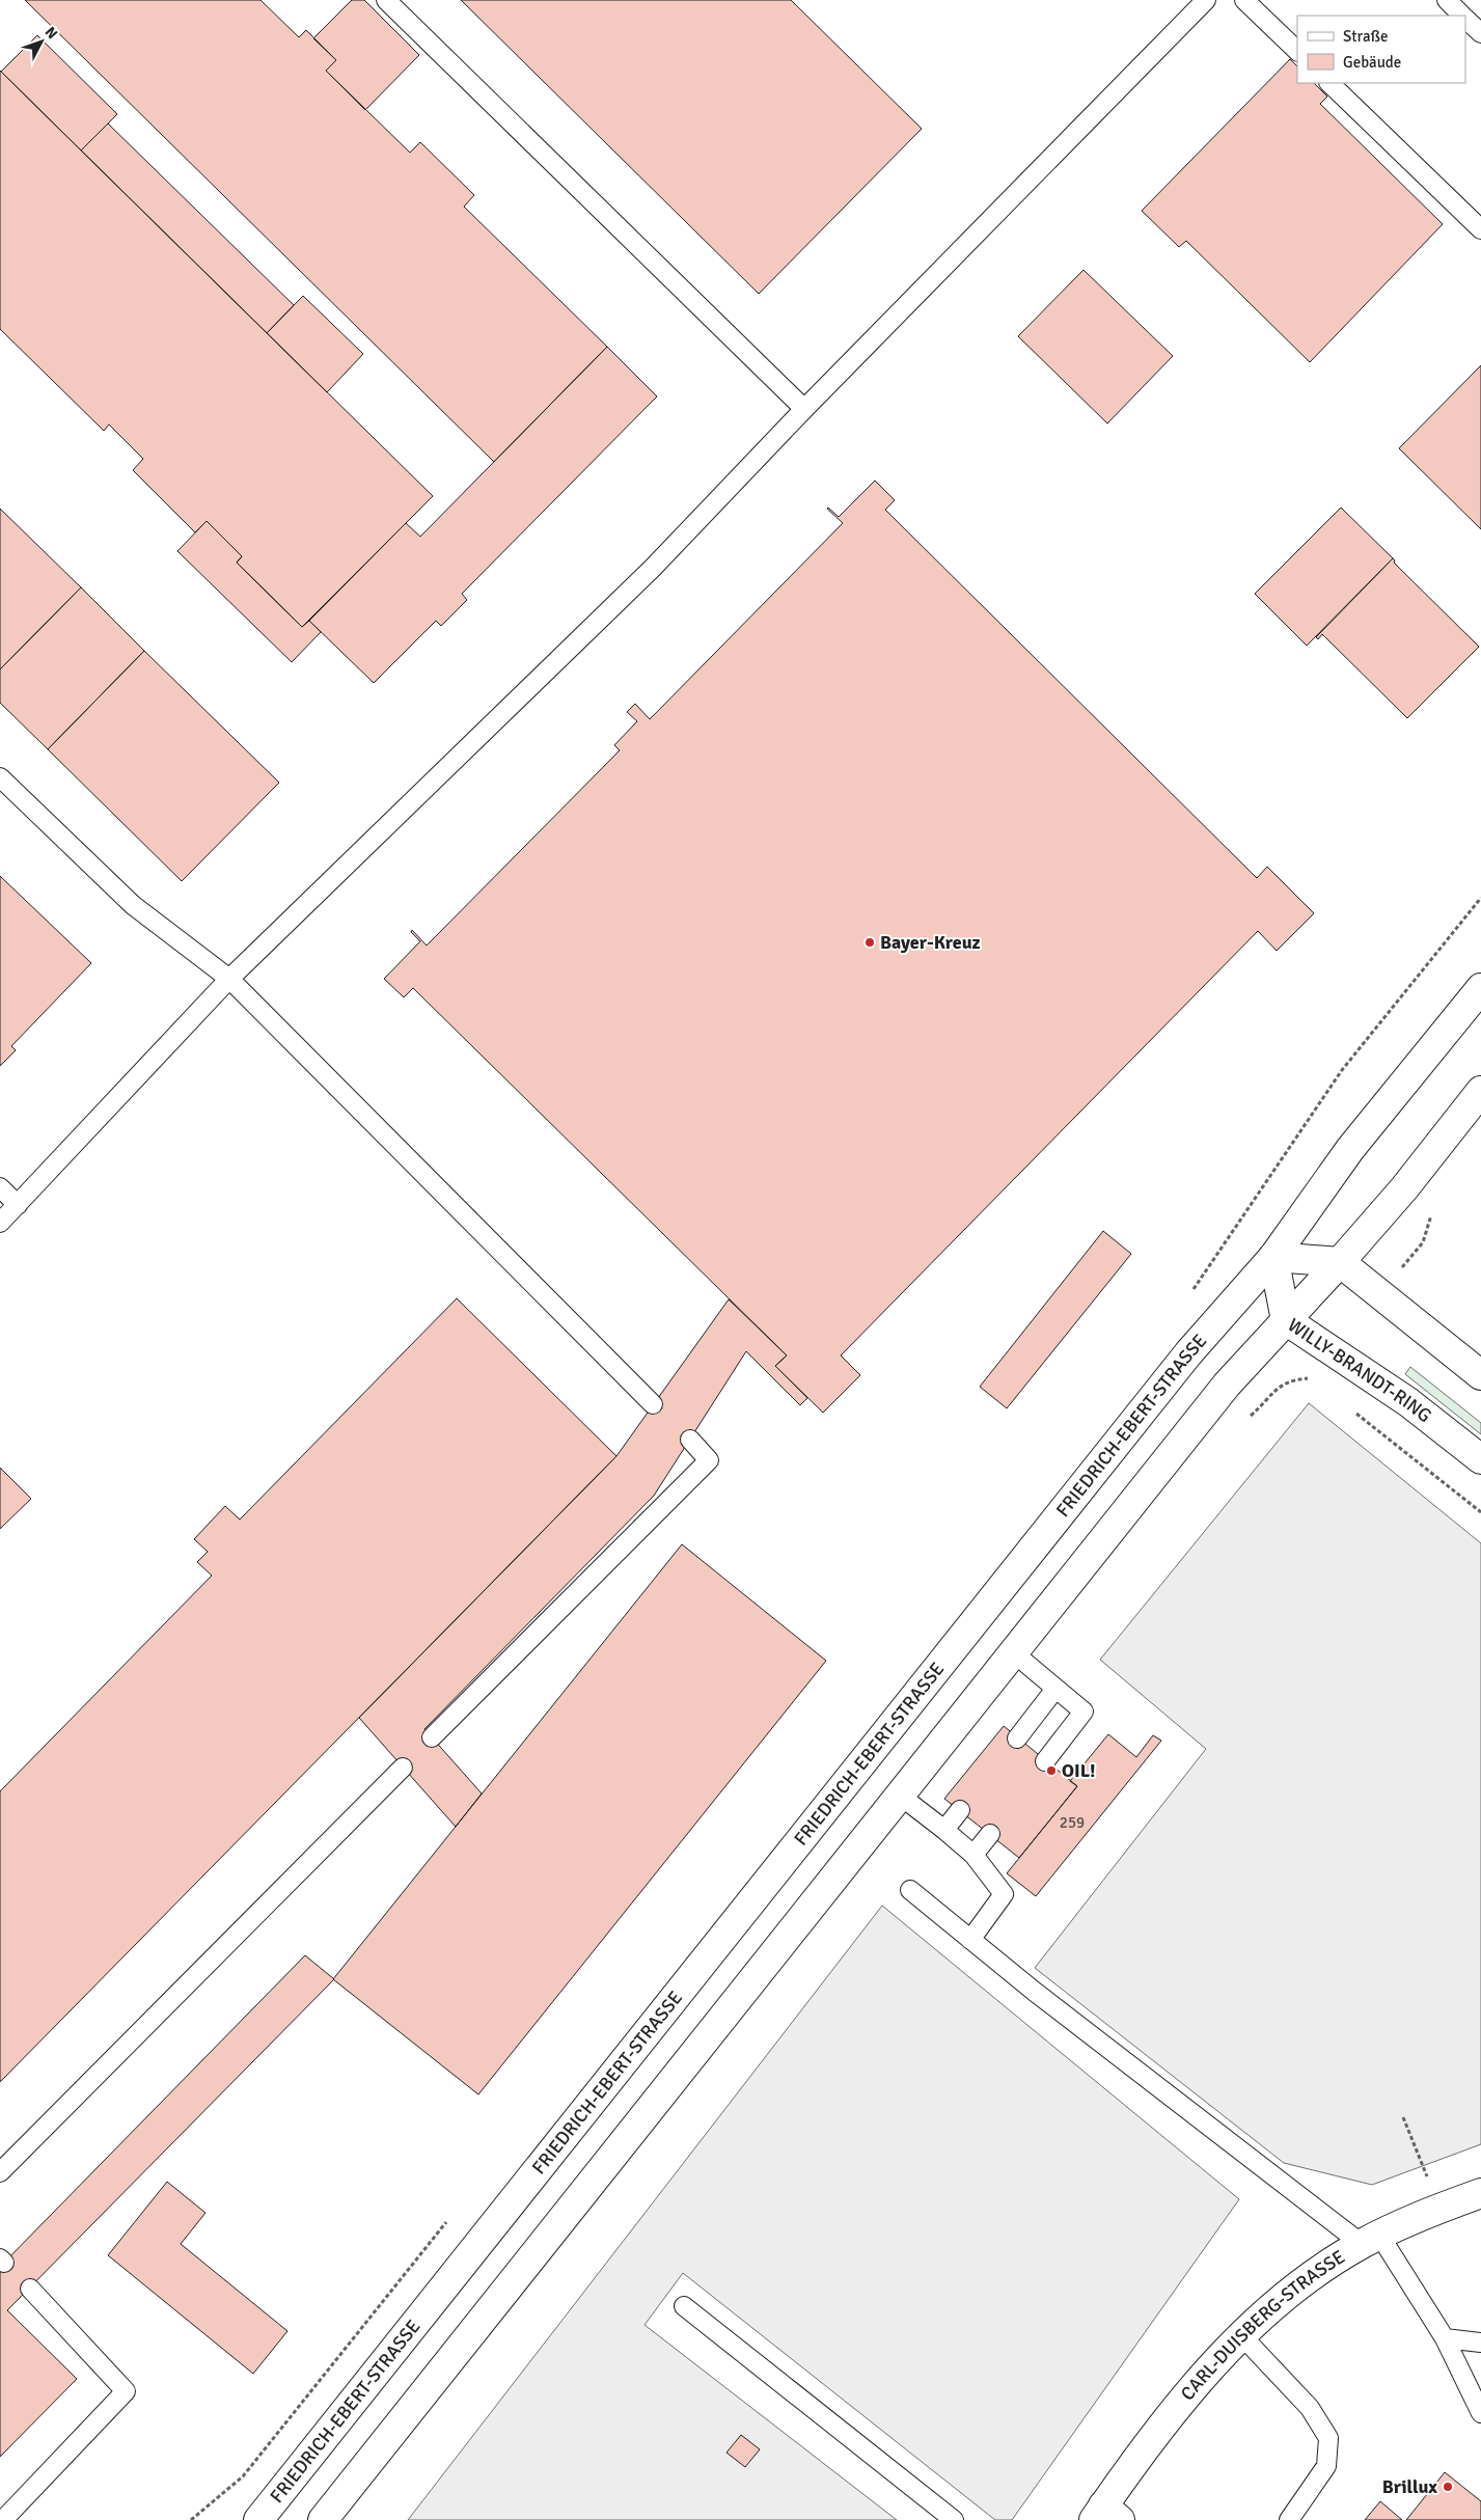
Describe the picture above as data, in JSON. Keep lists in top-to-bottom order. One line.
{"streets":{"main road":["WILLY-BRANDT-RING","FRIEDRICH-EBERT-STRASSE","CARL-DUISBERG-STRASSE"]},"crossings":[["WILLY-BRANDT-RING","FRIEDRICH-EBERT-STRASSE"]],"places":["Bayer-Kreuz","OIL!","Brillux"],"house_numbers":["259"],"legend":["Straße","Gebäude"],"north":"top right"}
